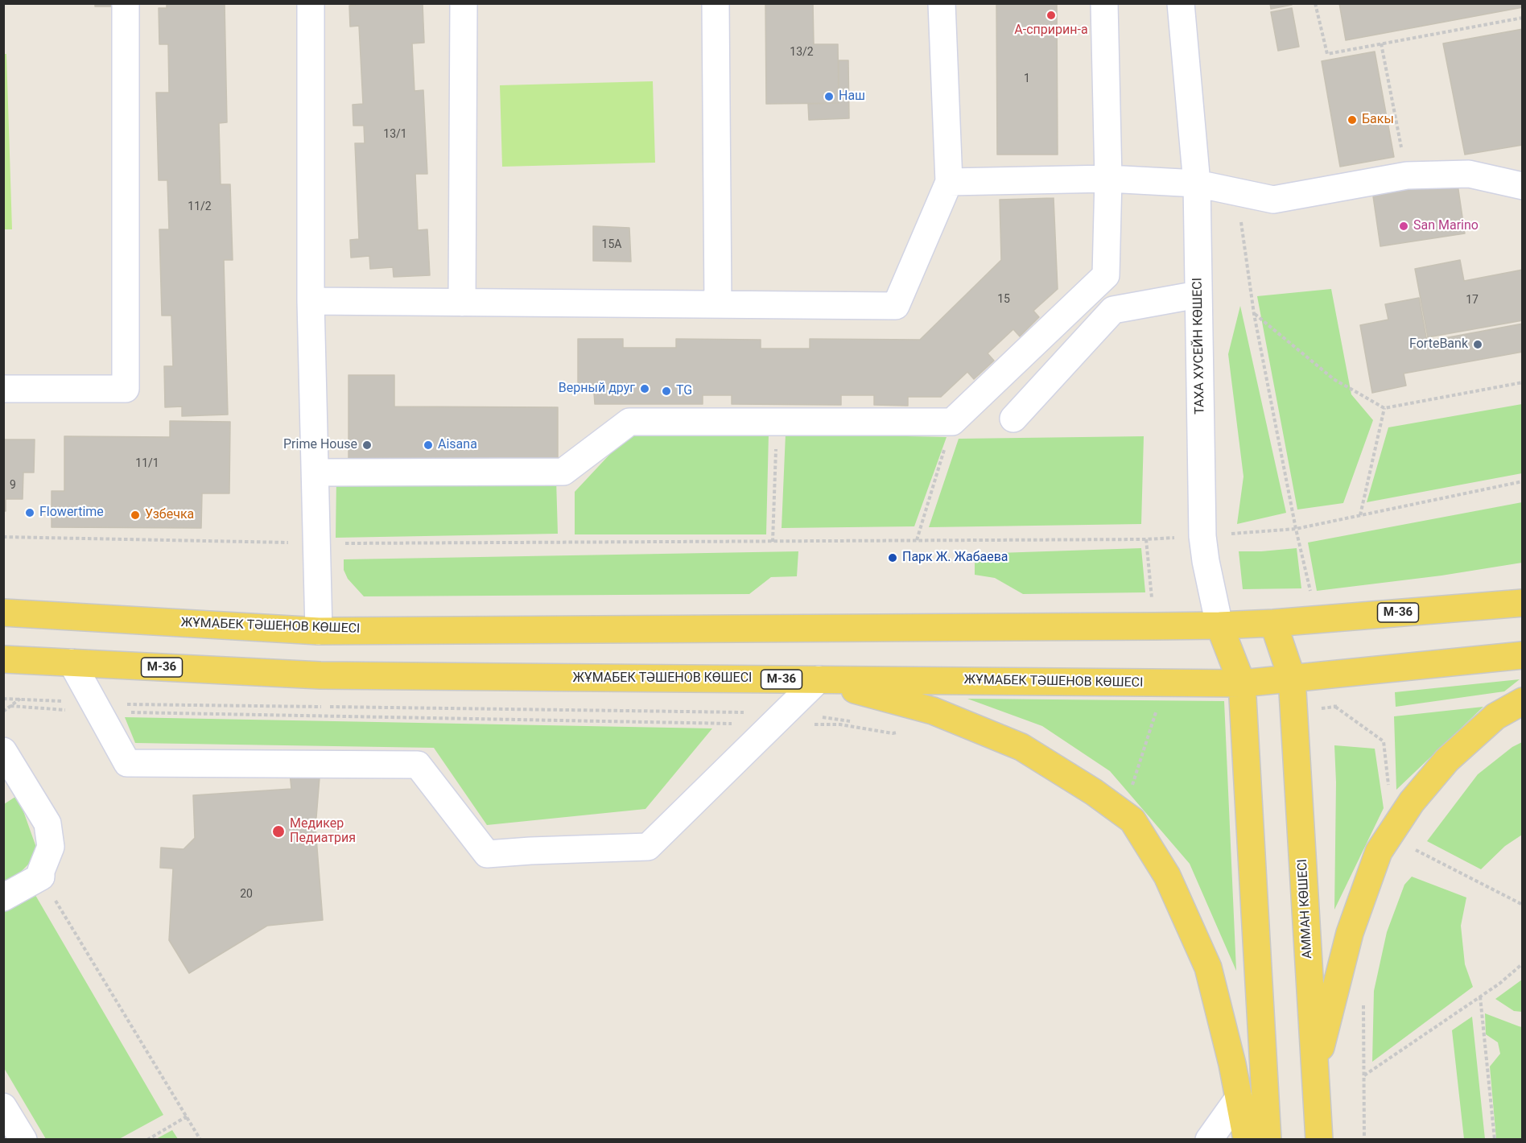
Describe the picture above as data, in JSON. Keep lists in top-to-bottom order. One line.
{"streets":{"main road":["ТАХА ХУСЕЙН КӨШЕСІ","M-36","ЖҰМАБЕК ТӘШЕНОВ КӨШЕСІ","АММАН КӨШЕСІ"]},"crossings":[["ТАХА ХУСЕЙН КӨШЕСІ","ЖҰМАБЕК ТӘШЕНОВ КӨШЕСІ"],["ЖҰМАБЕК ТӘШЕНОВ КӨШЕСІ","АММАН КӨШЕСІ"]],"places":["А-спририн-а","Наш","Бакы","San Marino","ForteBank","Верный друг","TG","Prime House","Aisana","Flowertime","Узбечка","Парк Ж. Жабаева","Медикер Педиатрия"],"house_numbers":["13/2","1","13/1","11/2","15А","15","17","11/1","9","20"]}
